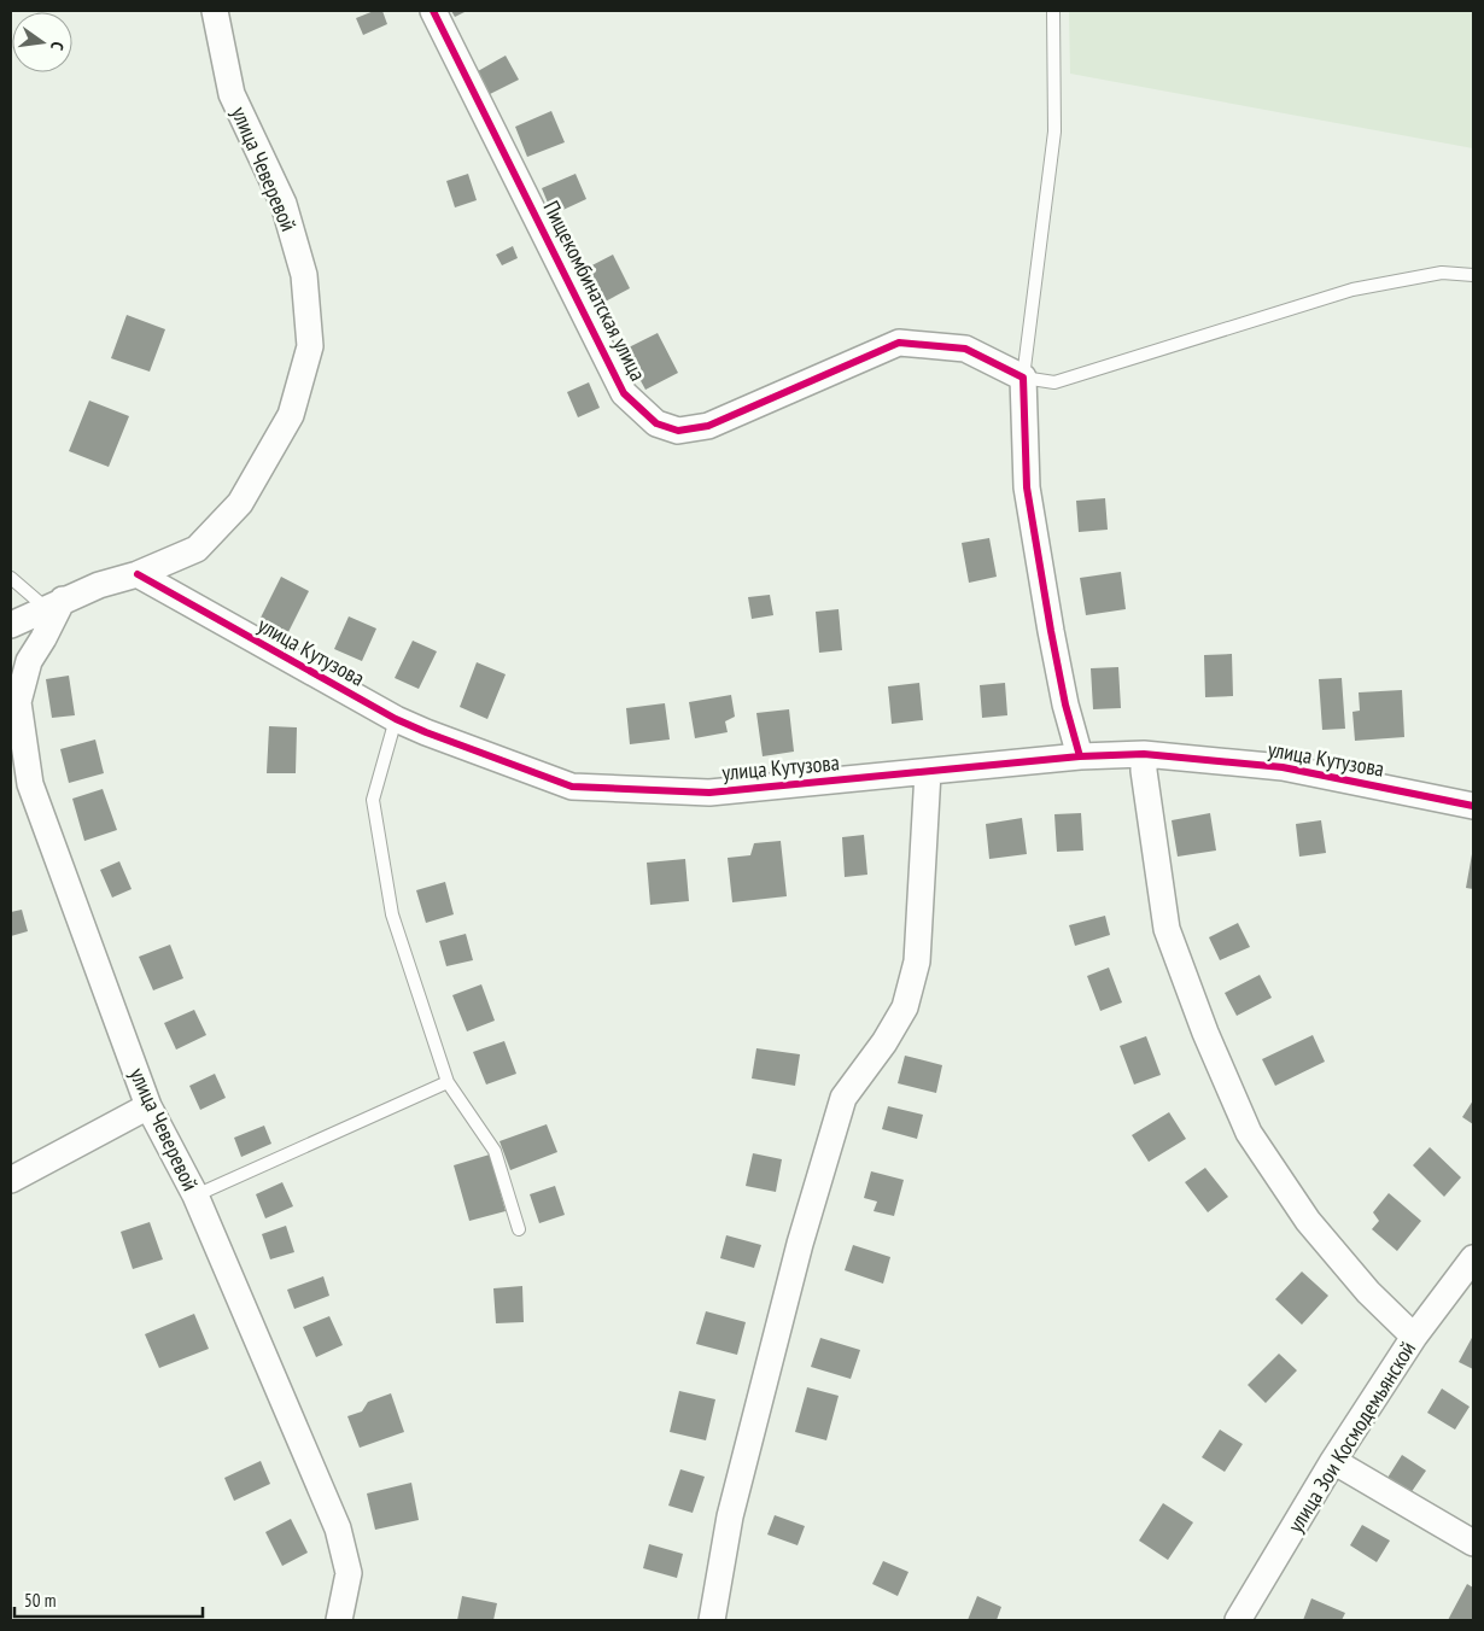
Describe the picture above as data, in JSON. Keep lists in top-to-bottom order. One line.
{"streets":{"street":["улица Чеверевой","Пищекомбинатская улица","улица Кутузова","улица Зои Космодемьянской"]},"crossings":[["улица Чеверевой","улица Кутузова"]],"scale_bar":"50 m","north":"right"}
